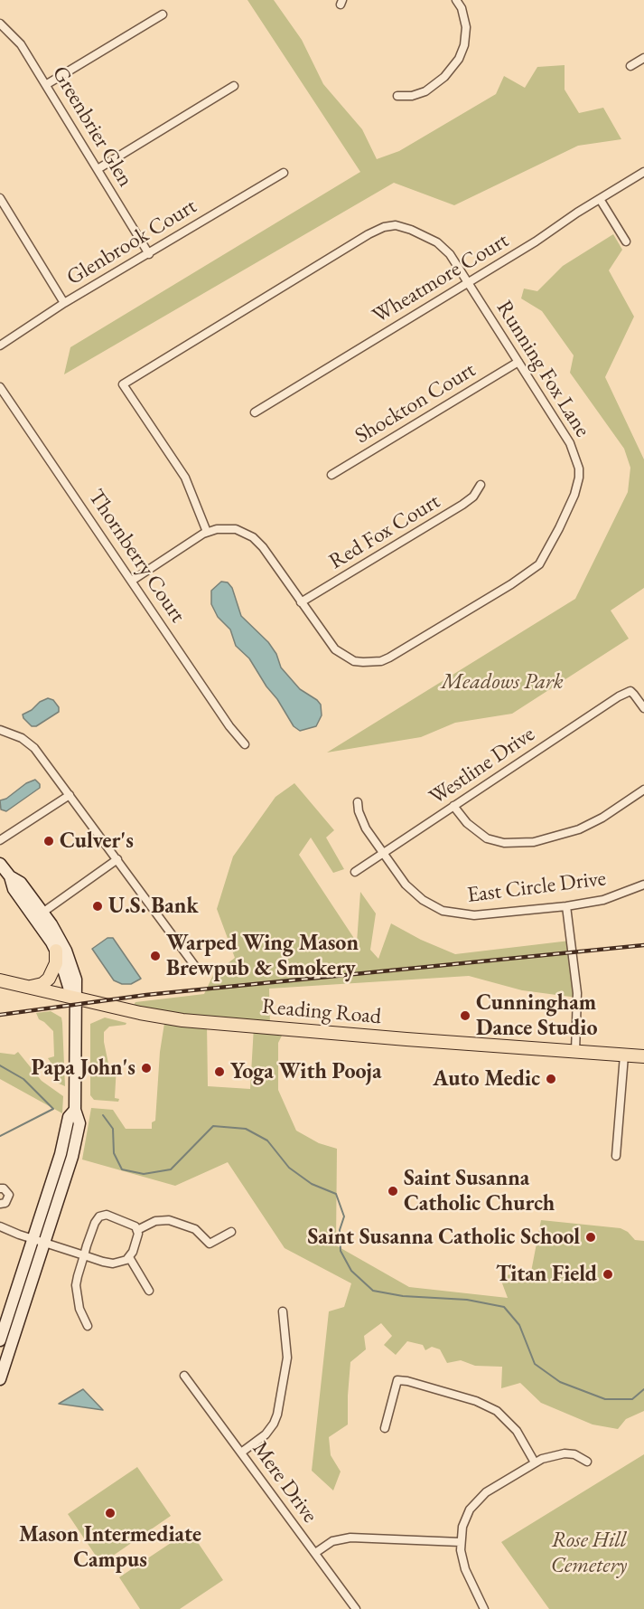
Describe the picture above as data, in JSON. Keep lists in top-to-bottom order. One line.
{"streets":{"main road":["Reading Road"],"street":["Greenbrier Glen","Glenbrook Court","Wheatmore Court","Running Fox Lane","Shockton Court","Red Fox Court","Thornberry Court","Westline Drive","East Circle Drive","Mere Drive"]},"crossings":[["Greenbrier Glen","Glenbrook Court"],["Wheatmore Court","Running Fox Lane"],["Running Fox Lane","Shockton Court"],["Running Fox Lane","Red Fox Court"],["Running Fox Lane","Thornberry Court"],["Westline Drive","East Circle Drive"]],"parks":["Meadows Park","Rose Hill Cemetery"],"places":["Culver's","U.S. Bank","Warped Wing Mason Brewpub & Smokery","Cunningham Dance Studio","Papa John's","Yoga With Pooja","Auto Medic","Saint Susanna Catholic Church","Saint Susanna Catholic School","Titan Field","Mason Intermediate Campus"]}
